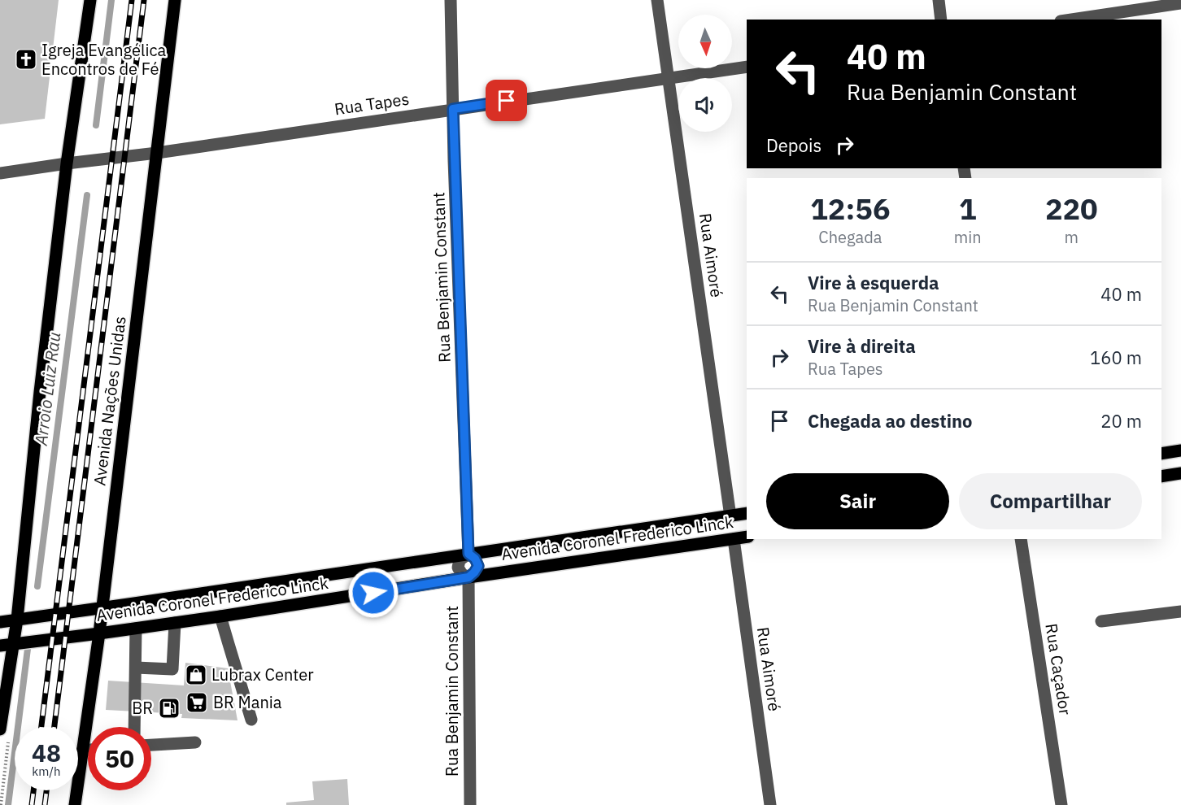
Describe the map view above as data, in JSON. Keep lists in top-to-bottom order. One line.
{"streets":{"main road":["Avenida Nações Unidas","Avenida Coronel Frederico Linck"],"street":["Rua Tapes","Rua Aimoré","Rua Benjamin Constant","Rua Caçador"]},"crossings":[["Rua Tapes","Rua Aimoré"],["Rua Tapes","Rua Benjamin Constant"],["Rua Tapes","Avenida Nações Unidas"],["Rua Aimoré","Avenida Coronel Frederico Linck"],["Rua Benjamin Constant","Avenida Coronel Frederico Linck"],["Avenida Nações Unidas","Avenida Coronel Frederico Linck"]],"water":["Arroio Luiz Rau"],"places":{"church":["Igreja Evangélica Encontros de Fé"],"shop":["Lubrax Center"],"supermarket":["BR Mania"],"fuel station":["BR"]},"north":"bottom","page":{"turn":["40 m","Rua Benjamin Constant"],"then":"Depois","eta":["12:56","Chegada","1","min","220","m"],"list":[{"name":"Vire à esquerda","note":"Rua Benjamin Constant","value":"40 m"},{"name":"Vire à direita","note":"Rua Tapes","value":"160 m"},{"name":"Chegada ao destino","value":"20 m"}],"buttons":["Sair","Compartilhar"],"speed":"48 km/h","limit":"50"}}
